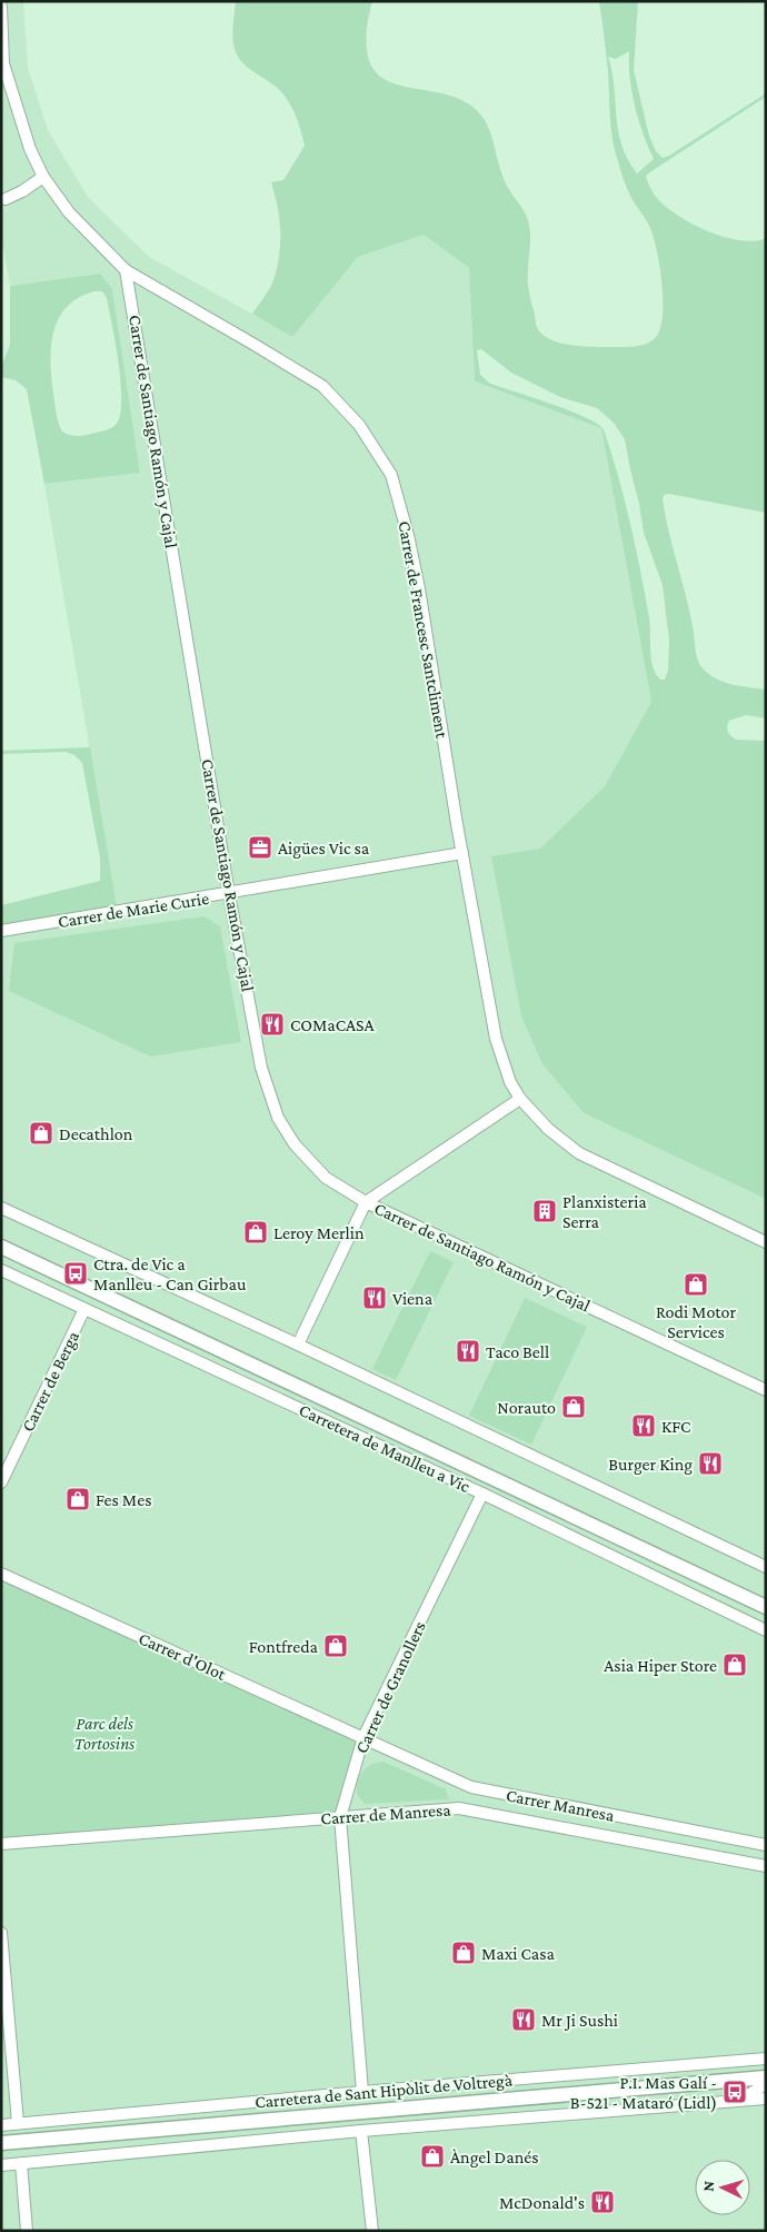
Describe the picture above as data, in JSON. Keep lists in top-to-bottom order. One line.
{"streets":{"street":["Carrer de Santiago Ramón y Cajal","Carrer de Francesc Santcliment","Carrer de Marie Curie","Carrer de Berga","Carretera de Manlleu a Vic","Carrer d'Olot","Carrer de Granollers","Carrer Manresa","Carrer de Manresa","Carretera de Sant Hipòlit de Voltregà"]},"crossings":[["Carrer de Santiago Ramón y Cajal","Carrer de Francesc Santcliment"],["Carrer de Santiago Ramón y Cajal","Carrer de Marie Curie"],["Carrer de Francesc Santcliment","Carrer de Marie Curie"],["Carrer de Berga","Carretera de Manlleu a Vic"],["Carretera de Manlleu a Vic","Carrer de Granollers"],["Carrer d'Olot","Carrer de Granollers"],["Carrer d'Olot","Carrer Manresa"],["Carrer de Granollers","Carrer Manresa"],["Carrer de Granollers","Carrer de Manresa"],["Carrer de Granollers","Carretera de Sant Hipòlit de Voltregà"]],"parks":["Parc dels Tortosins"],"places":{"office":["Aigües Vic sa"],"restaurant":["COMaCASA","Viena","Taco Bell","KFC","Burger King","Mr Ji Sushi","McDonald's"],"shop":["Decathlon","Leroy Merlin","Rodi Motor Services","Norauto","Fes Mes","Fontfreda","Asia Hiper Store","Maxi Casa","Àngel Danés"],"building":["Planxisteria Serra"],"bus stop":["Ctra. de Vic a Manlleu - Can Girbau","P.I. Mas Galí - B-521 - Mataró (Lidl)"]},"north":"left"}
